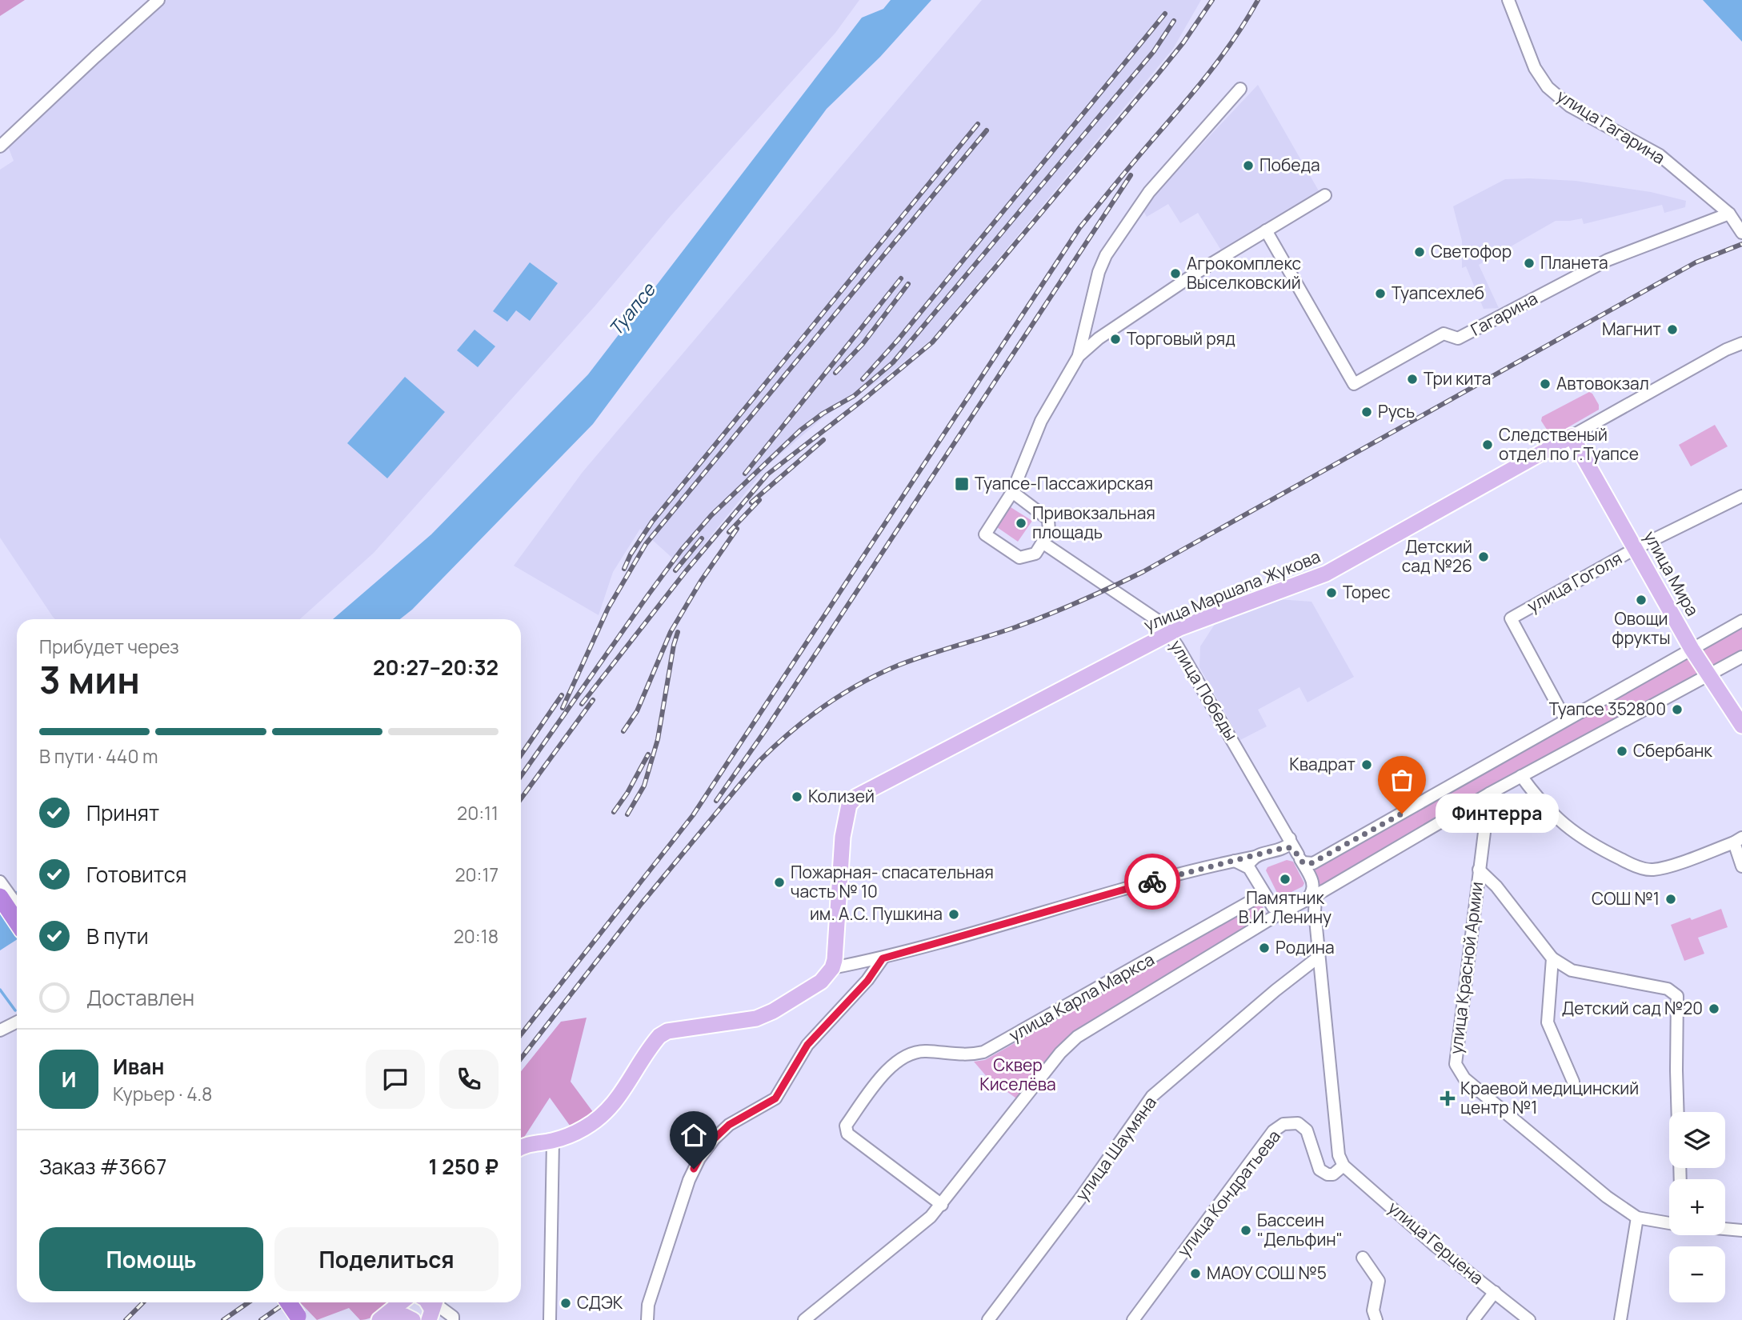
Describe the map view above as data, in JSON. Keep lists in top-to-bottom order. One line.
{"streets":{"main road":["улица Мира","улица Маршала Жукова"],"street":["улица Гагарина","Гагарина","улица Гоголя","улица Победы","улица Красной Армии","улица Карла Маркса","улица Шаумяна","улица Кондратьева","улица Герцена"]},"crossings":[["улица Гагарина","Гагарина"],["улица Мира","улица Гоголя"],["улица Мира","улица Маршала Жукова"],["улица Маршала Жукова","улица Победы"],["улица Кондратьева","улица Герцена"]],"water":["Туапсе"],"parks":["Сквер Киселёва"],"places":{"other":["Победа","Светофор","Планета","Агрокомплекс Выселковский","Туапсехлеб","Магнит","Торговый ряд","Три кита","Автовокзал","Русь","Следственый отдел по г.Туапсе","Привокзальная площадь","Детский сад №26","Торес","Овощи фрукты","Туапсе 352800","Сбербанк","Квадрат","Колизей","Финтерра","Памятник В.И. Ленину","Пожарная- спасательная часть № 10","СОШ №1","им. А.С. Пушкина","Родина","Детский сад №20","Бассеин \"Дельфин\"","МАОУ СОШ №5","СДЭК"],"transit":["Туапсе-Пассажирская"],"health":["Краевой медицинский центр №1"]},"page":{"heading":["3 мин","Прибудет через","20:27–20:32"],"panel":["Иван","Курьер · 4.8","Заказ #3667","1 250 ₽"],"bar":"В пути · 440 m","list":[["Принят","20:11"],["Готовится","20:17"],["В пути","20:18"],"Доставлен"],"bubble":"Финтерра","round":"И","map_buttons":["+","−"],"buttons":["Помощь","Поделиться"]}}
